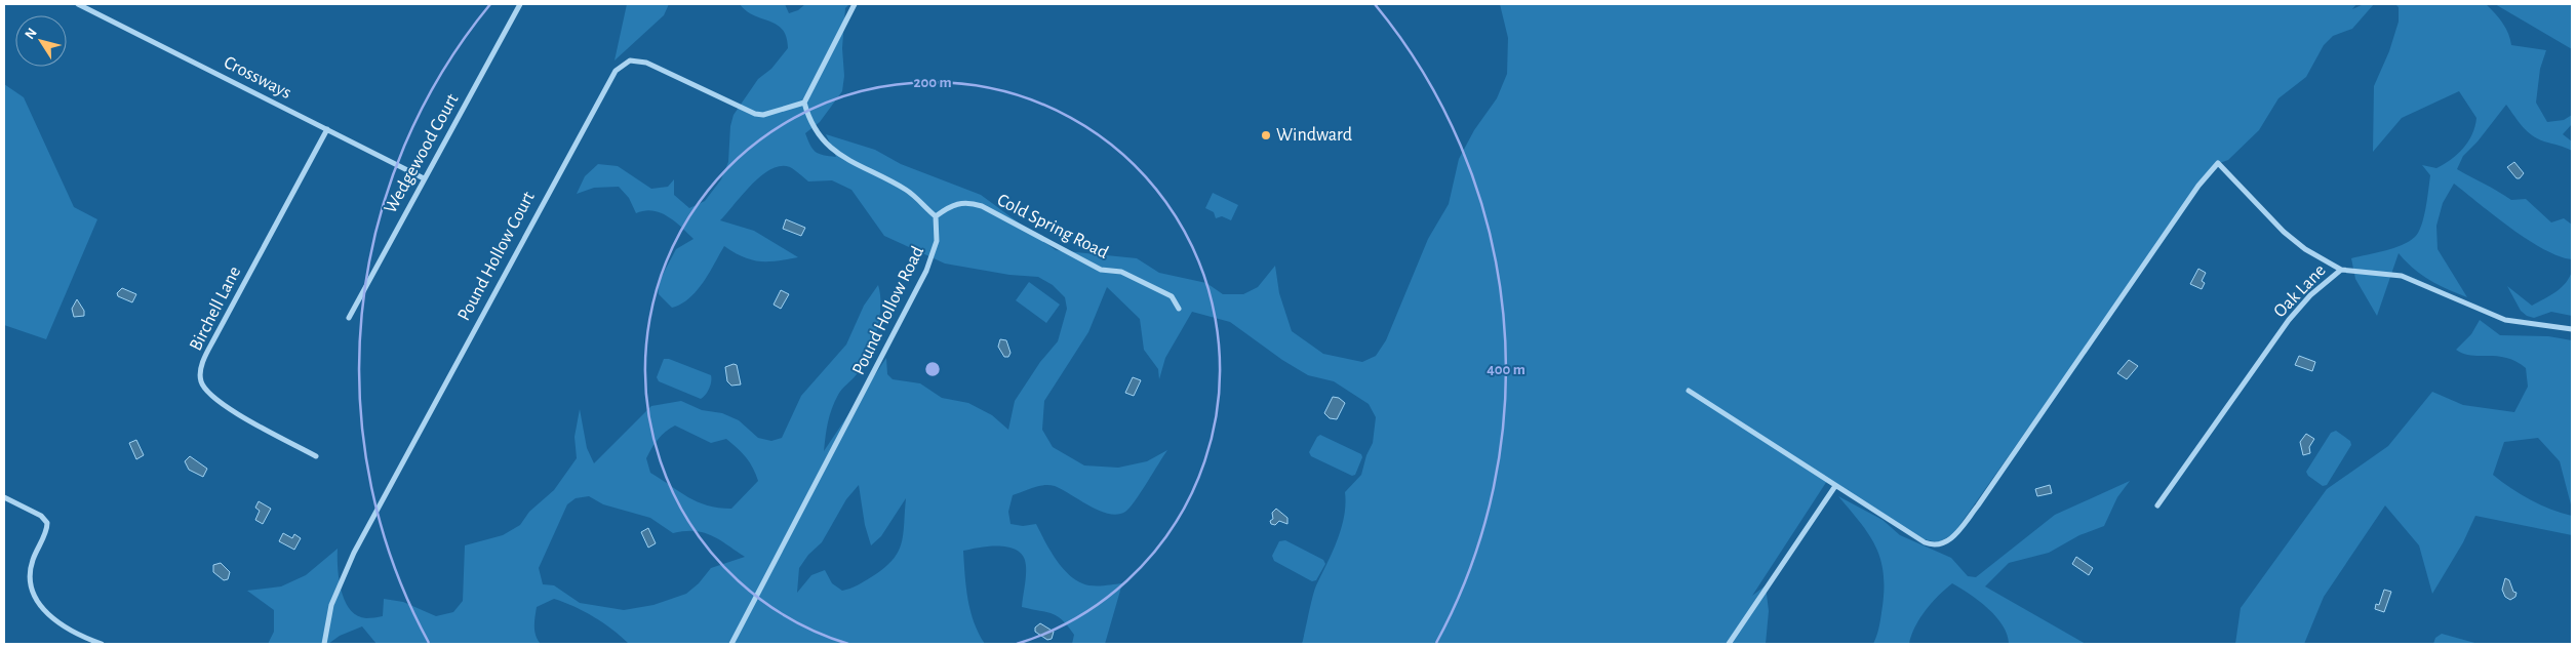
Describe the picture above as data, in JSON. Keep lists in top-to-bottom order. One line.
{"streets":{"street":["Crossways","Wedgewood Court","Cold Spring Road","Pound Hollow Court","Oak Lane","Birchell Lane","Pound Hollow Road"]},"crossings":[["Crossways","Wedgewood Court"],["Crossways","Birchell Lane"],["Cold Spring Road","Pound Hollow Road"]],"places":["Windward"],"north":"top left","rings":["200 m","400 m"]}
